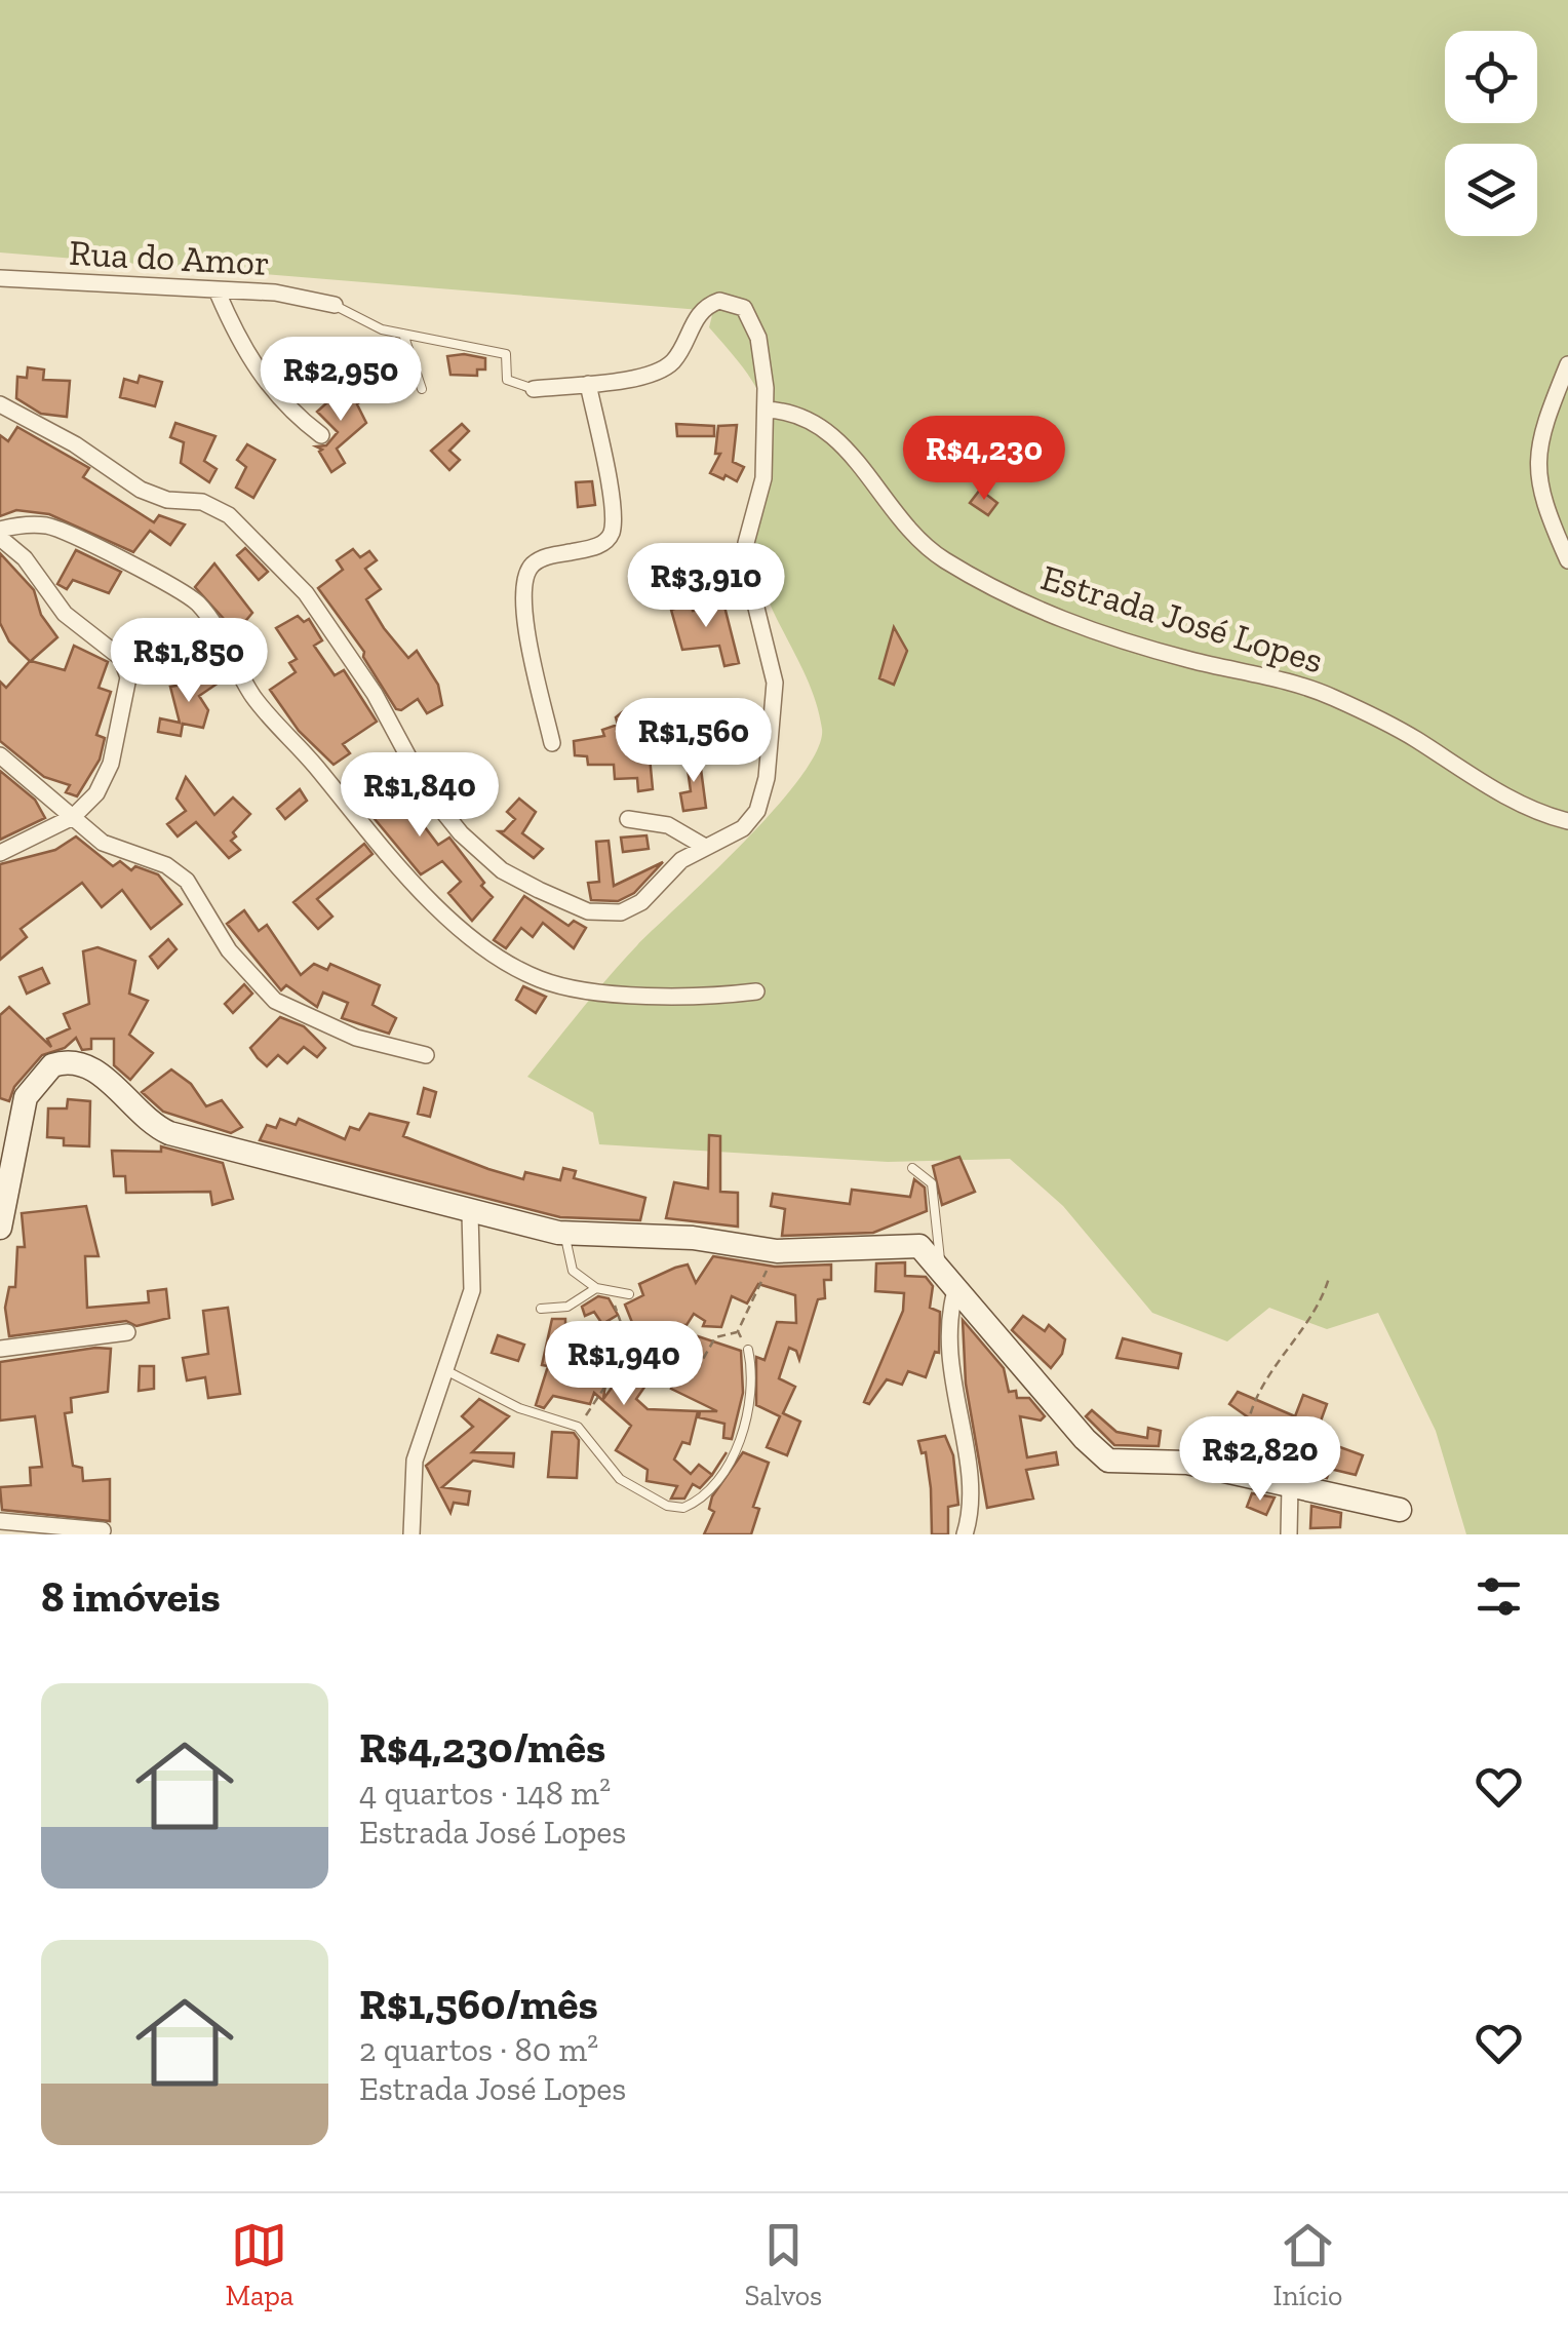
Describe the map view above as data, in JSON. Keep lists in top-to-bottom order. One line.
{"streets":{"street":["Rua do Amor","Estrada José Lopes"]},"page":{"price":["R$2,950","R$4,230","R$3,910","R$1,850","R$1,560","R$1,840","R$1,940","R$2,820"],"heading":"8 imóveis","list":[{"name":"R$4,230/mês","note":"4 quartos · 148 m² · Estrada José Lopes"},{"name":"R$1,560/mês","note":"2 quartos · 80 m² · Estrada José Lopes"}],"tabs":["Mapa","Salvos","Início"]}}
